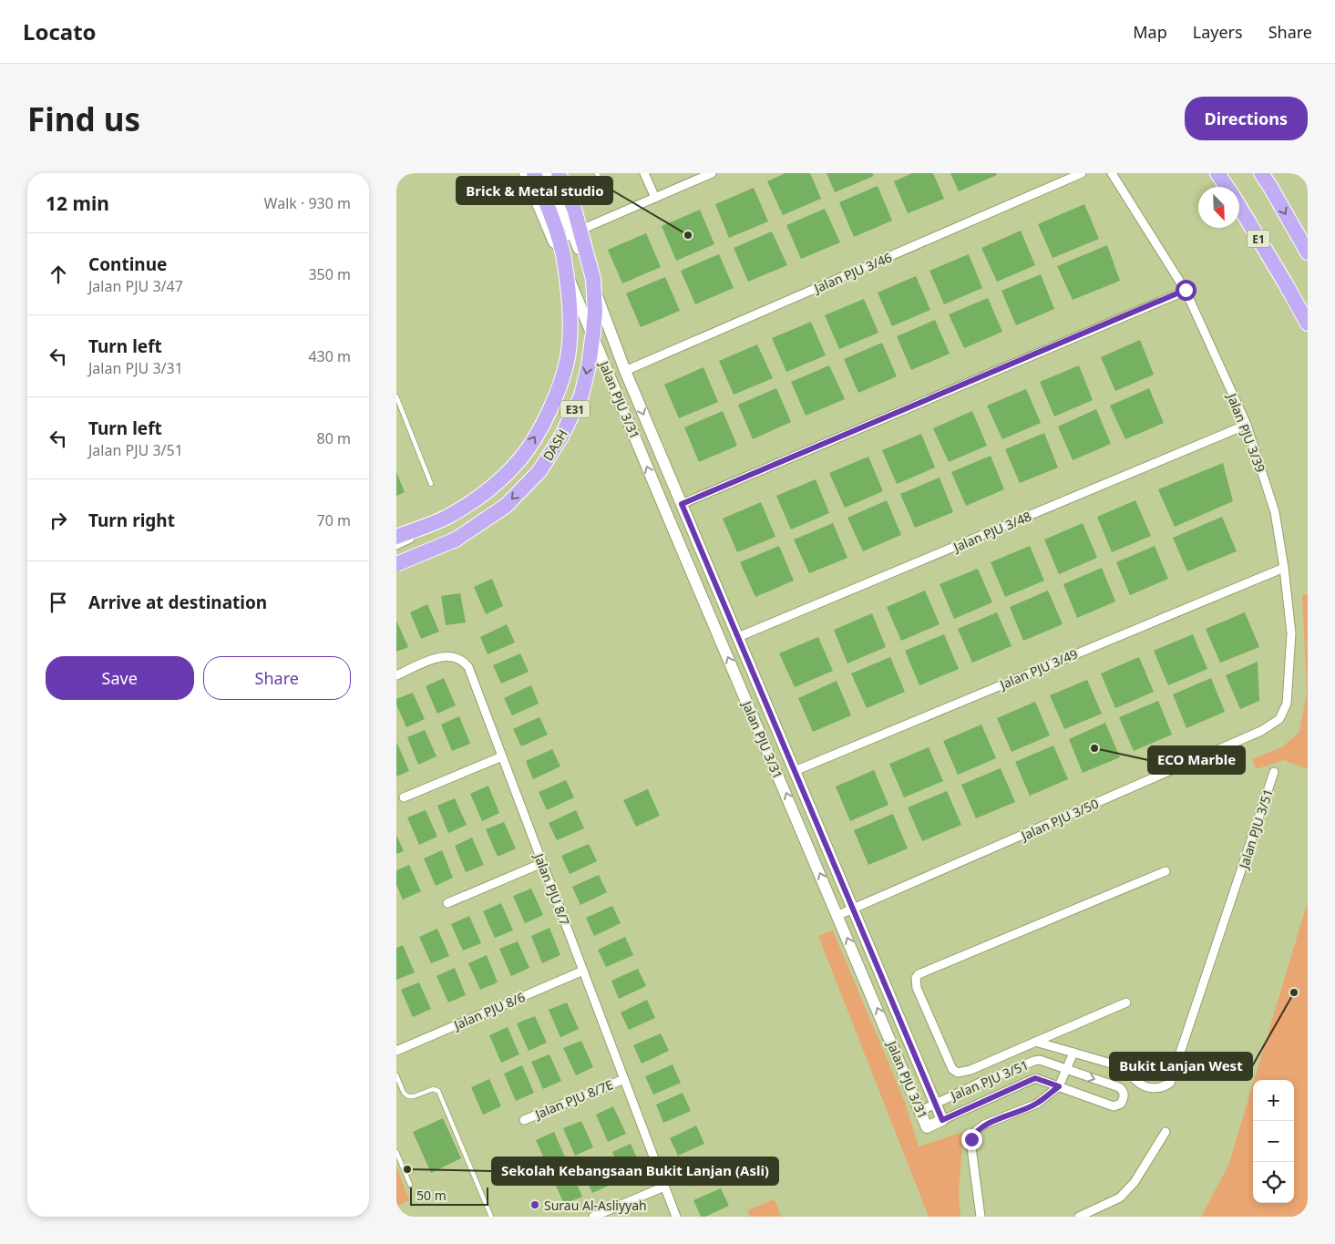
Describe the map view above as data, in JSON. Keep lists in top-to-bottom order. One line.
{"streets":{"highway":["E1","E31","DASH"],"street":["Jalan PJU 3/46","Jalan PJU 3/31","Jalan PJU 3/39","Jalan PJU 3/48","Jalan PJU 3/49","Jalan PJU 3/50","Jalan PJU 3/51","Jalan PJU 8/7","Jalan PJU 8/6","Jalan PJU 8/7E"]},"crossings":[["Jalan PJU 3/46","Jalan PJU 3/31"],["Jalan PJU 3/31","Jalan PJU 3/48"],["Jalan PJU 3/31","Jalan PJU 3/49"],["Jalan PJU 3/31","Jalan PJU 3/50"],["Jalan PJU 3/31","Jalan PJU 3/51"],["Jalan PJU 3/39","Jalan PJU 3/48"],["Jalan PJU 3/39","Jalan PJU 3/49"],["Jalan PJU 3/39","Jalan PJU 3/50"],["Jalan PJU 8/7","Jalan PJU 8/6"],["Jalan PJU 8/7","Jalan PJU 8/7E"]],"places":["Brick & Metal studio","ECO Marble","Bukit Lanjan West","Sekolah Kebangsaan Bukit Lanjan (Asli)","Surau Al-Asliyyah"],"scale_bar":"50 m","north":"bottom right","page":{"header":"Locato","nav":["Map","Layers","Share"],"buttons":["Directions",["Save","Share"]],"title":"Find us","heading":["12 min","Walk · 930 m"],"list":[["Continue","Jalan PJU 3/47","350 m"],["Turn left","Jalan PJU 3/31","430 m"],["Turn left","Jalan PJU 3/51","80 m"],["Turn right","70 m"],"Arrive at destination"],"map_buttons":["+","−"],"scale":"50 m"}}
